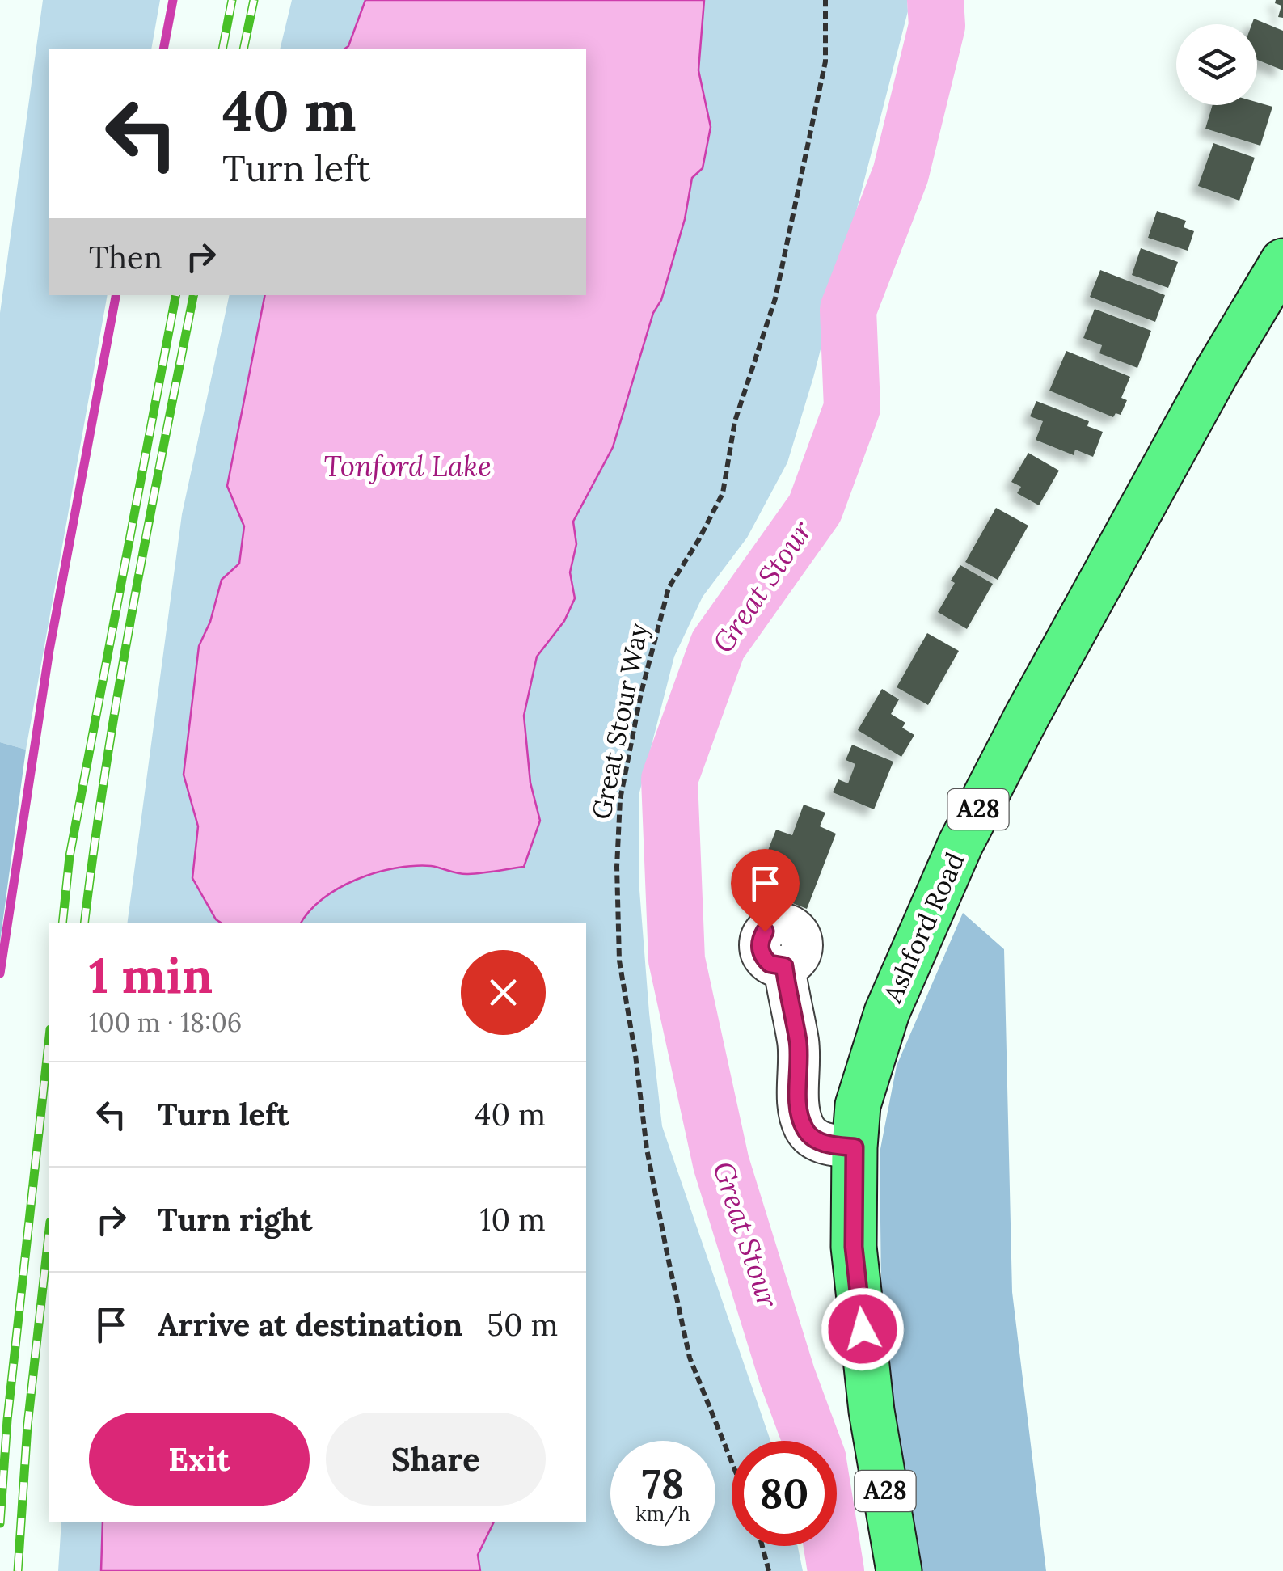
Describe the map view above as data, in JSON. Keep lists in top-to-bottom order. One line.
{"streets":{"highway":["A28","Ashford Road"],"path":["Great Stour Way"]},"water":["Tonford Lake","Great Stour"],"page":{"turn":["40 m","Turn left"],"then":"Then","heading":["1 min","100 m · 18:06"],"list":[{"name":"Turn left","value":"40 m"},{"name":"Turn right","value":"10 m"},{"name":"Arrive at destination","value":"50 m"}],"buttons":["Exit","Share"],"speed":"78 km/h","limit":"80"}}
